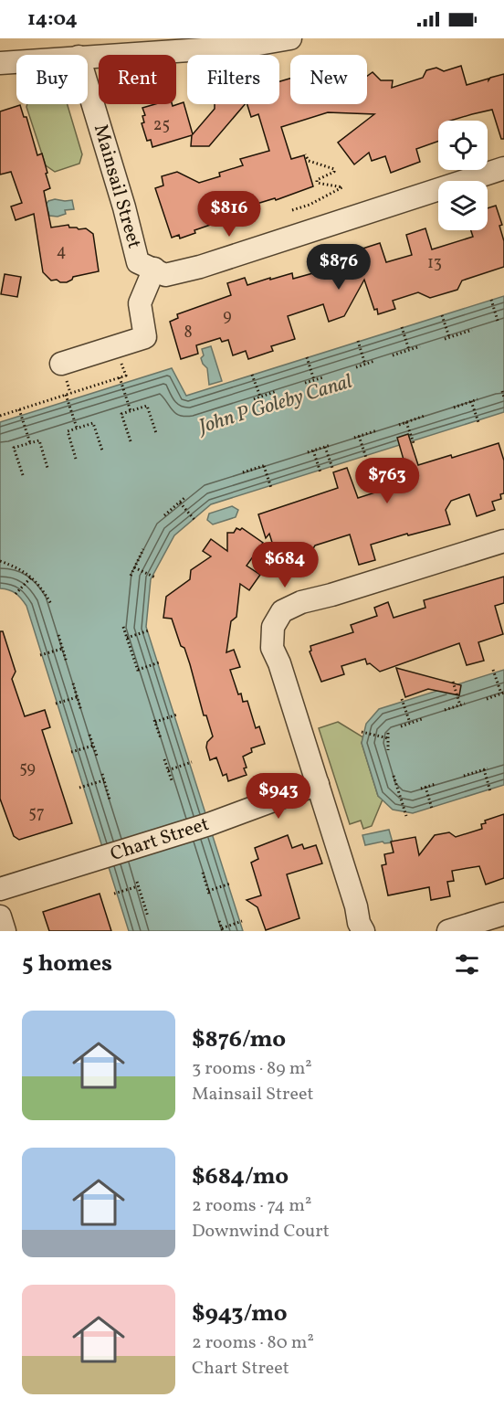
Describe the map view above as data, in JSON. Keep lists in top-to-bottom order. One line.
{"streets":{"street":["Mainsail Street","Chart Street"]},"water":["John P Goleby Canal"],"house_numbers":["25","4","13","9","8","59","57"],"page":{"status":"14:04","chip":["Buy","Rent","Filters","New"],"price":["$816","$876","$763","$684","$943"],"heading":"5 homes","list":[{"name":"$876/mo","note":"3 rooms · 89 m² · Mainsail Street"},{"name":"$684/mo","note":"2 rooms · 74 m² · Downwind Court"},{"name":"$943/mo","note":"2 rooms · 80 m² · Chart Street"}]}}
